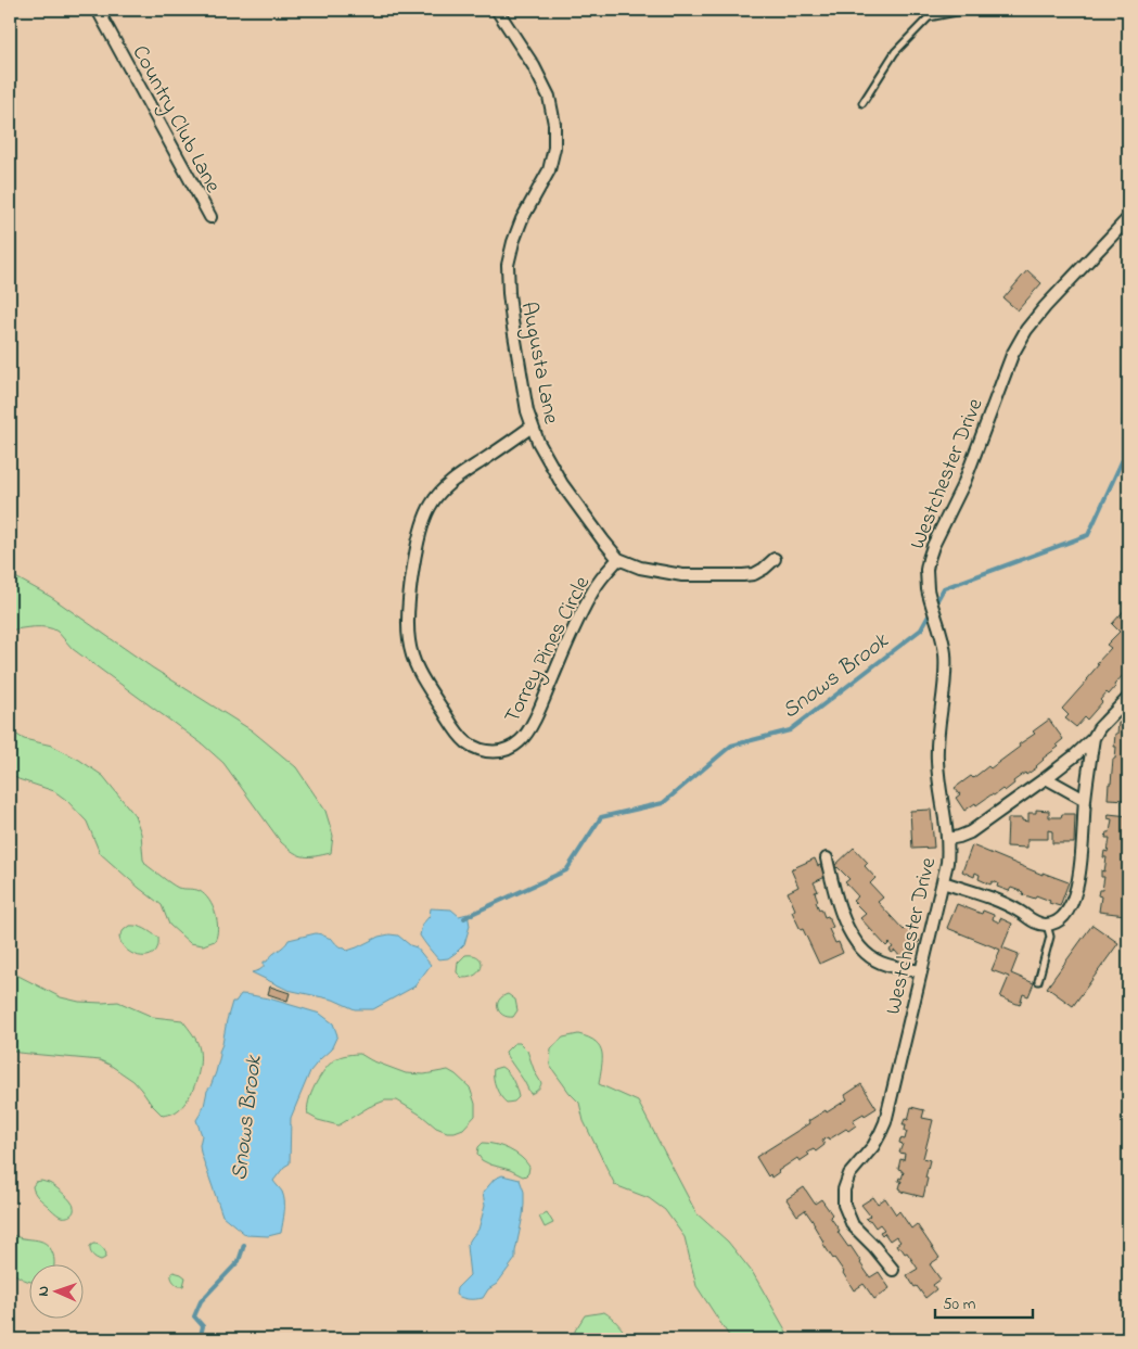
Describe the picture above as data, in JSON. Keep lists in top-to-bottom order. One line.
{"streets":{"street":["Country Club Lane","Augusta Lane","Westchester Drive","Torrey Pines Circle"]},"crossings":[["Augusta Lane","Torrey Pines Circle"]],"water":["Snows Brook"],"scale_bar":"50 m","north":"left"}
